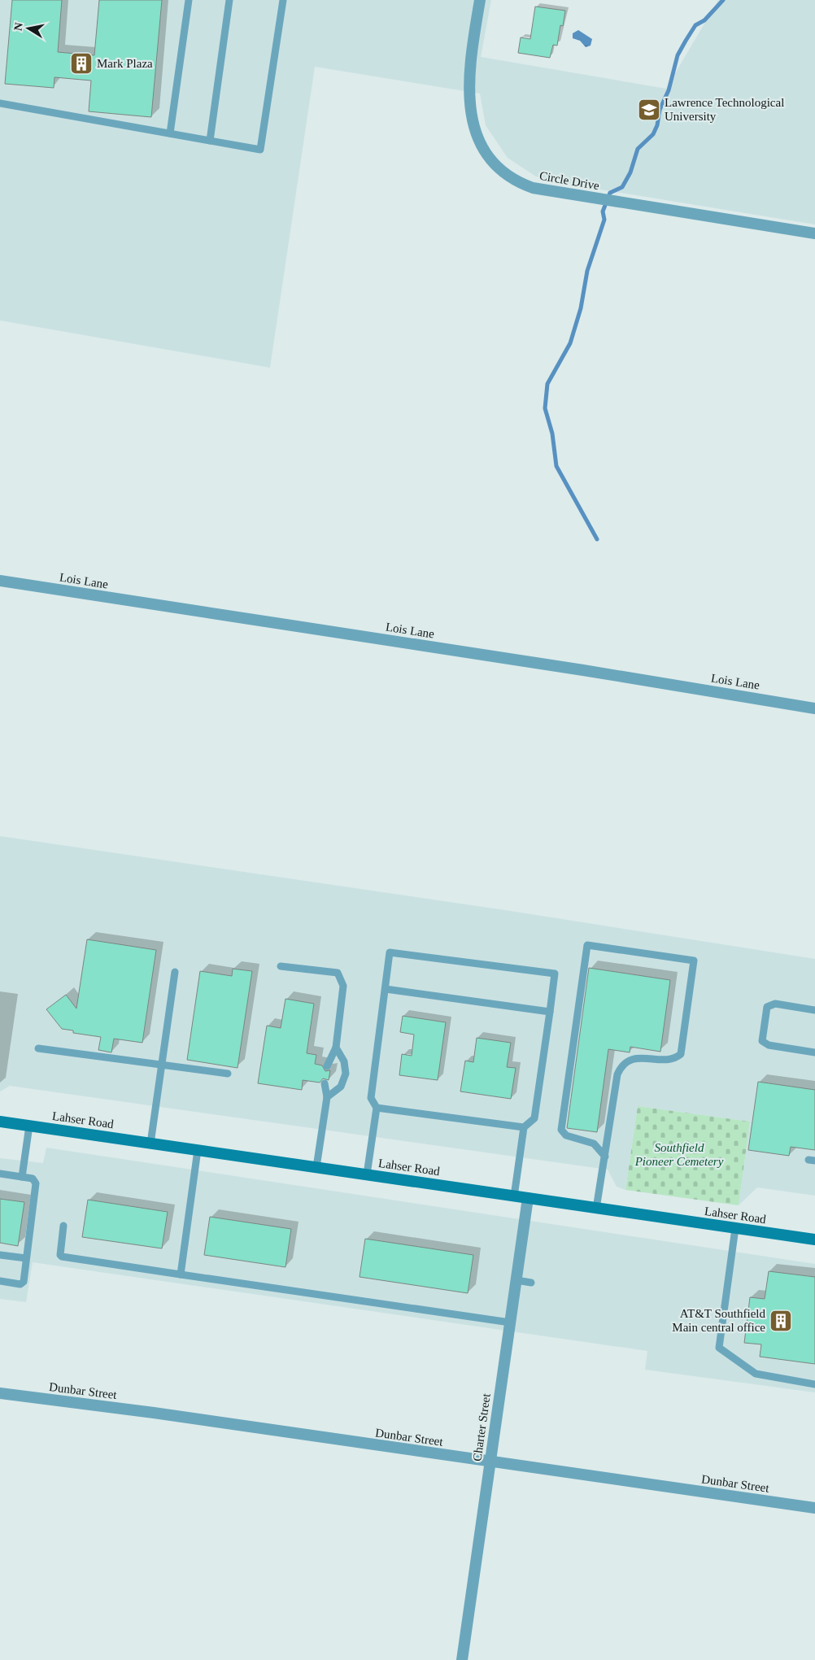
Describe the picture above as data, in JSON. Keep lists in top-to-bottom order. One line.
{"streets":{"main road":["Lahser Road"],"street":["Circle Drive","Lois Lane","Dunbar Street","Charter Street"]},"crossings":[["Lahser Road","Charter Street"],["Dunbar Street","Charter Street"]],"parks":["Southfield Pioneer Cemetery"],"places":{"building":["Mark Plaza","AT&T Southfield Main central office"],"school or university":["Lawrence Technological University"]},"north":"left"}
